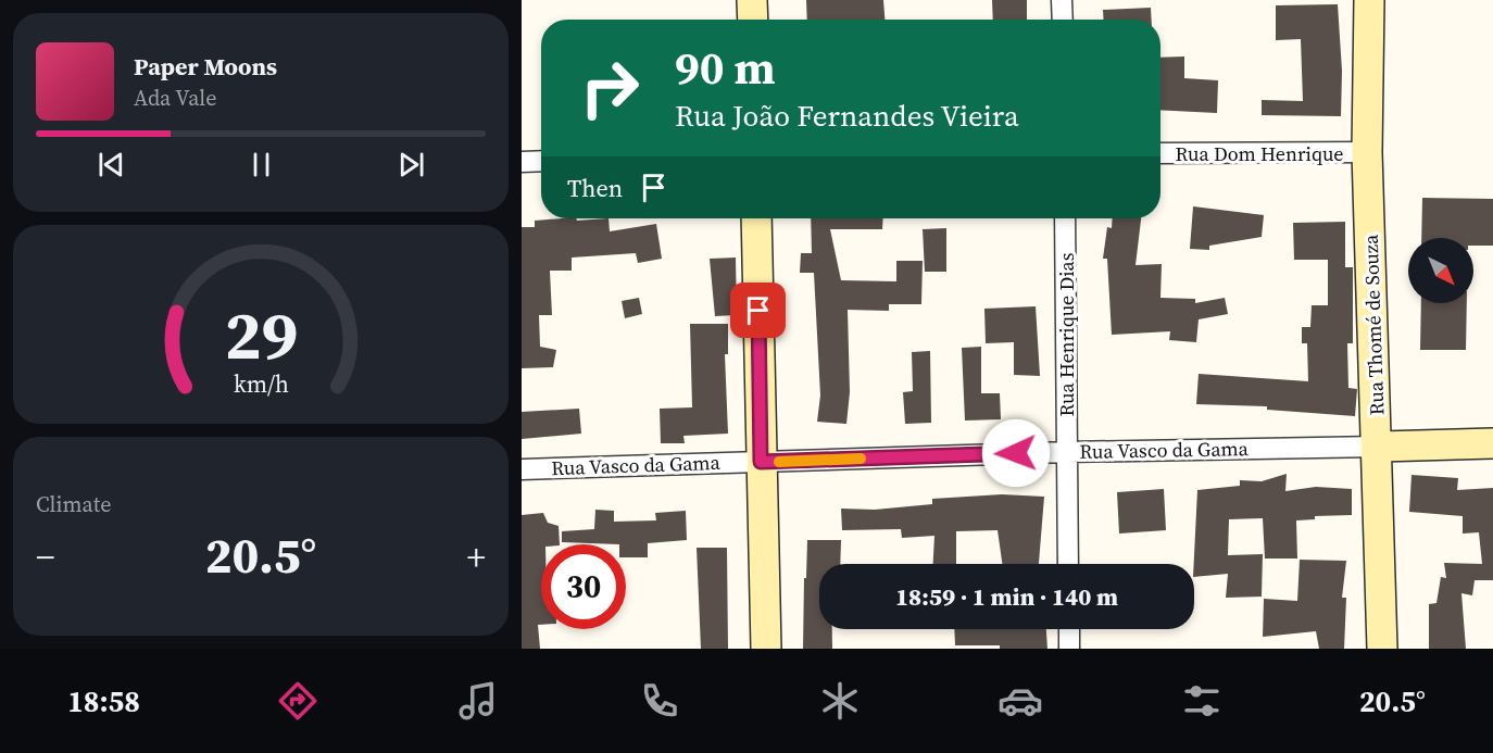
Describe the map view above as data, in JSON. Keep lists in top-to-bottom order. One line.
{"streets":{"street":["Rua Dom Henrique","Rua Thomé de Souza","Rua Henrique Dias","Rua Vasco da Gama"]},"crossings":[["Rua Dom Henrique","Rua Thomé de Souza"],["Rua Thomé de Souza","Rua Vasco da Gama"],["Rua Henrique Dias","Rua Vasco da Gama"]],"north":"bottom right","page":{"turn":["90 m","Rua João Fernandes Vieira"],"song":["Paper Moons","Ada Vale"],"then":"Then","tile":"Climate","heat":["−","20.5°","+"],"limit":"30","trip":"18:59 · 1 min · 140 m","tabs":["18:58","20.5°"],"gauge":["29","km/h"]}}
